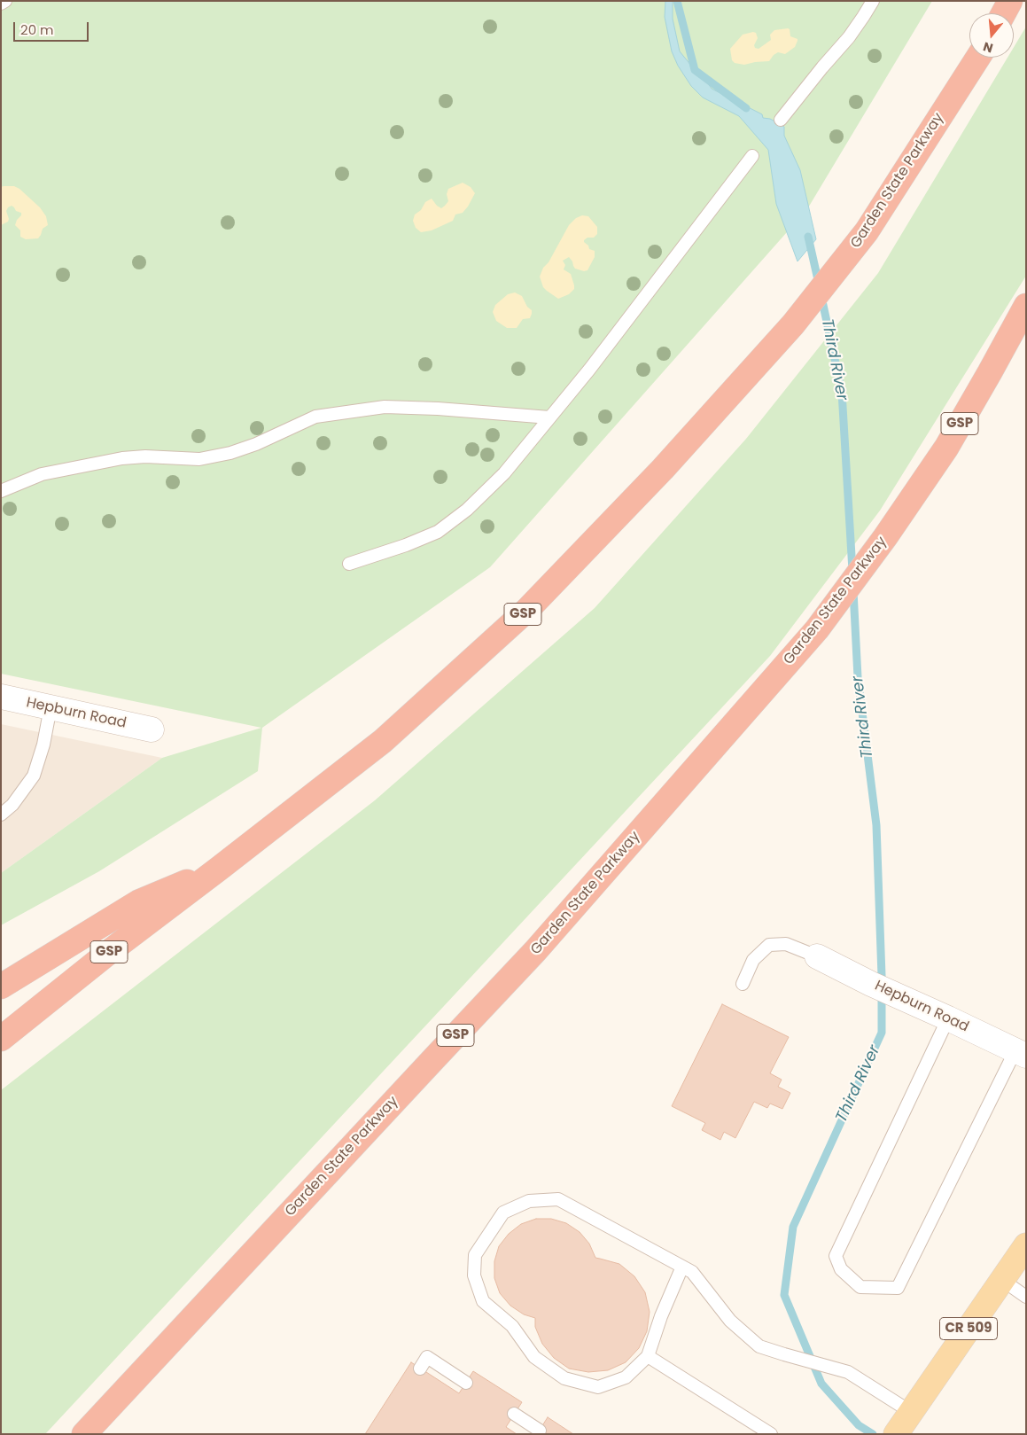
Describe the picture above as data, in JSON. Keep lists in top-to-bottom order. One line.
{"streets":{"highway":["Garden State Parkway","GSP"],"main road":["CR 509"],"street":["Hepburn Road"]},"water":["Third River"],"scale_bar":"20 m","north":"bottom"}
